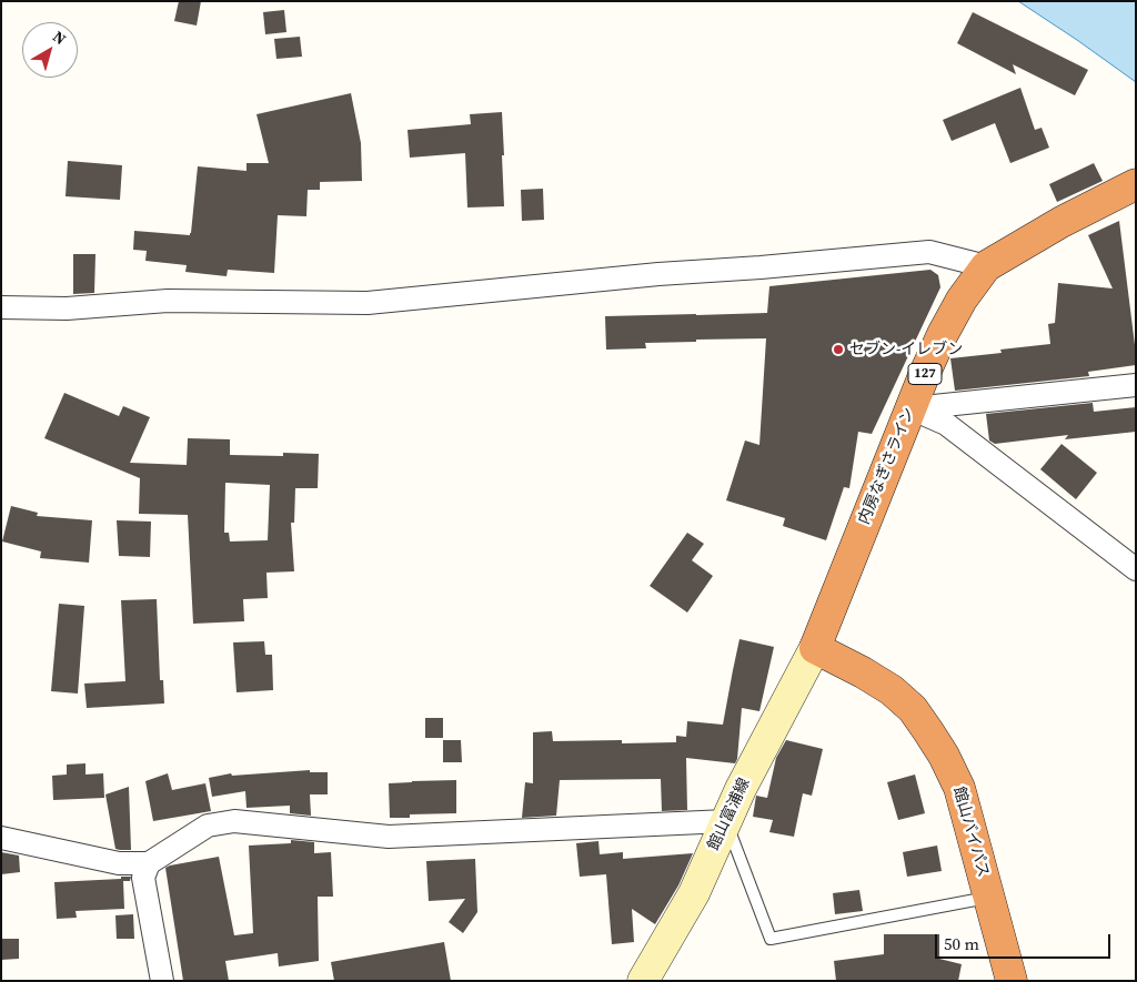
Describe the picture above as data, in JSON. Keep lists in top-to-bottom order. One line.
{"streets":{"highway":["127","内房なぎさライン","館山バイパス"],"main road":["館山富浦線"]},"crossings":[["内房なぎさライン","館山富浦線"],["内房なぎさライン","館山バイパス"],["館山富浦線","館山バイパス"]],"places":["セブン-イレブン"],"scale_bar":"50 m","north":"top right"}
